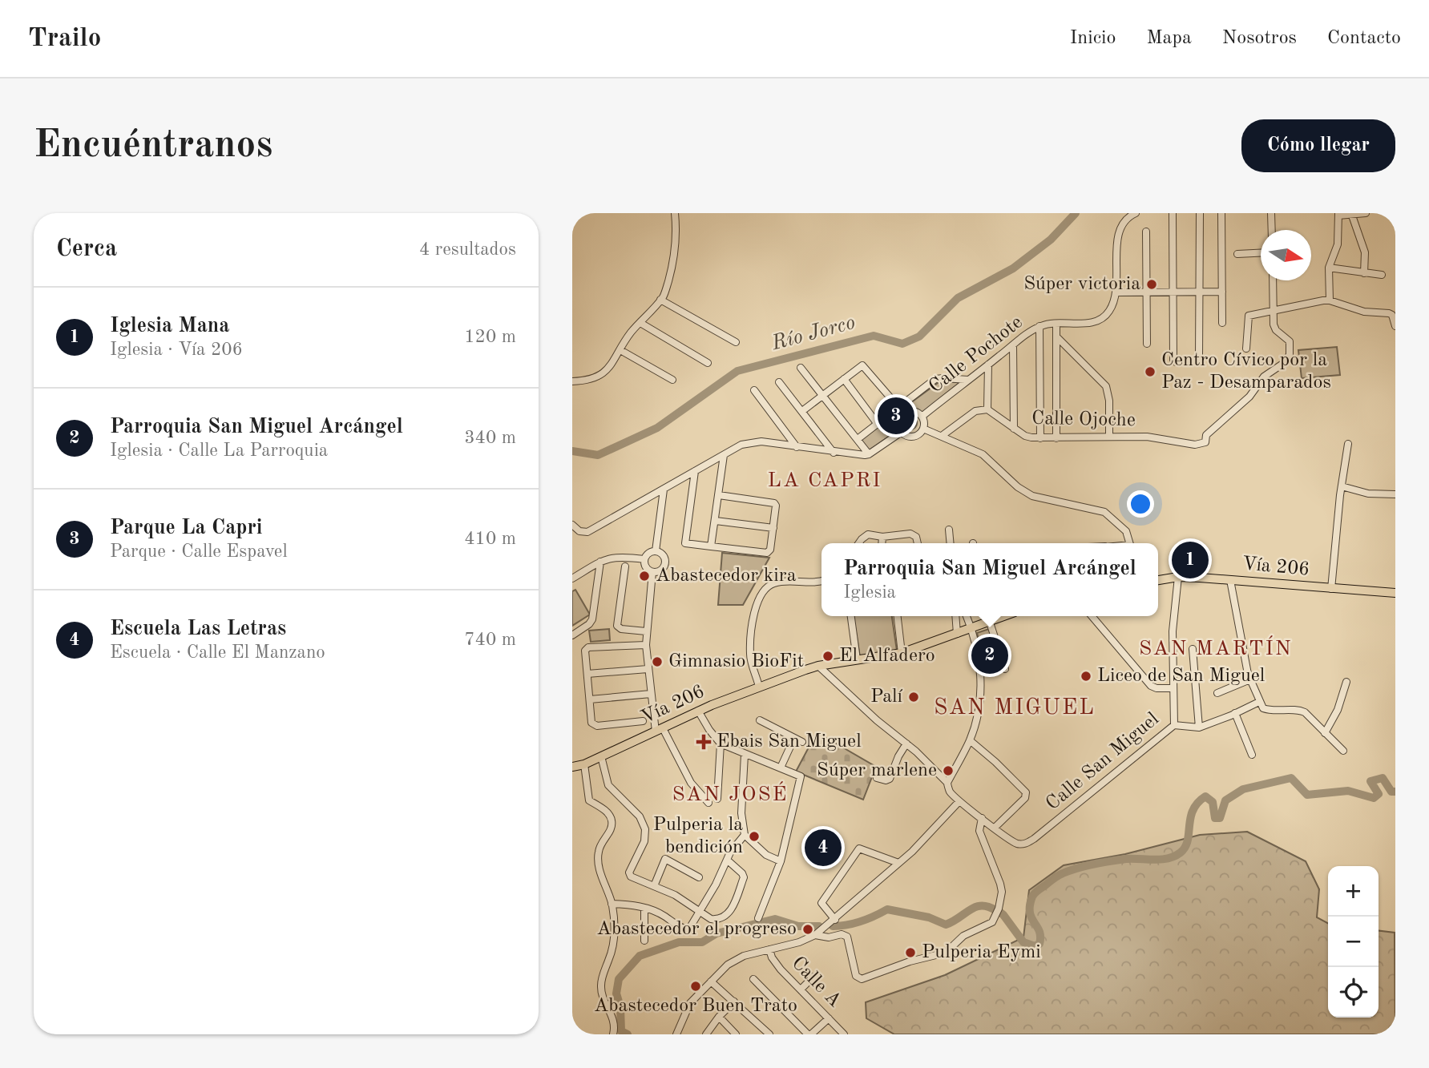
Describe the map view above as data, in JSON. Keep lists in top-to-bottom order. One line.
{"streets":{"main road":["Vía 206"],"street":["Calle Pochote","Calle Ojoche","Calle San Miguel","Calle A"]},"crossings":[["Vía 206","Calle San Miguel"]],"districts":["LA CAPRI","SAN MARTÍN","SAN MIGUEL","SAN JOSÉ"],"water":["Río Jorco"],"places":{"other":["Súper victoria","Centro Cívico por la Paz - Desamparados","Abastecedor kira","El Alfadero","Gimnasio BioFit","Liceo de San Miguel","Palí","Súper marlene","Pulperia la bendición","Abastecedor el progreso","Pulperia Eymi","Abastecedor Buen Trato"],"health":["Ebais San Miguel"]},"north":"right","page":{"header":"Trailo","nav":["Inicio","Mapa","Nosotros","Contacto"],"buttons":"Cómo llegar","title":"Encuéntranos","heading":["Cerca","4 resultados"],"list":[{"mark":"1","name":"Iglesia Mana","note":"Iglesia · Vía 206","value":"120 m"},{"mark":"2","name":"Parroquia San Miguel Arcángel","note":"Iglesia · Calle La Parroquia","value":"340 m"},{"mark":"3","name":"Parque La Capri","note":"Parque · Calle Espavel","value":"410 m"},{"mark":"4","name":"Escuela Las Letras","note":"Escuela · Calle El Manzano","value":"740 m"}],"pins":["3","1","2","4"],"popup":["Parroquia San Miguel Arcángel","Iglesia"],"map_buttons":["+","−"]}}
